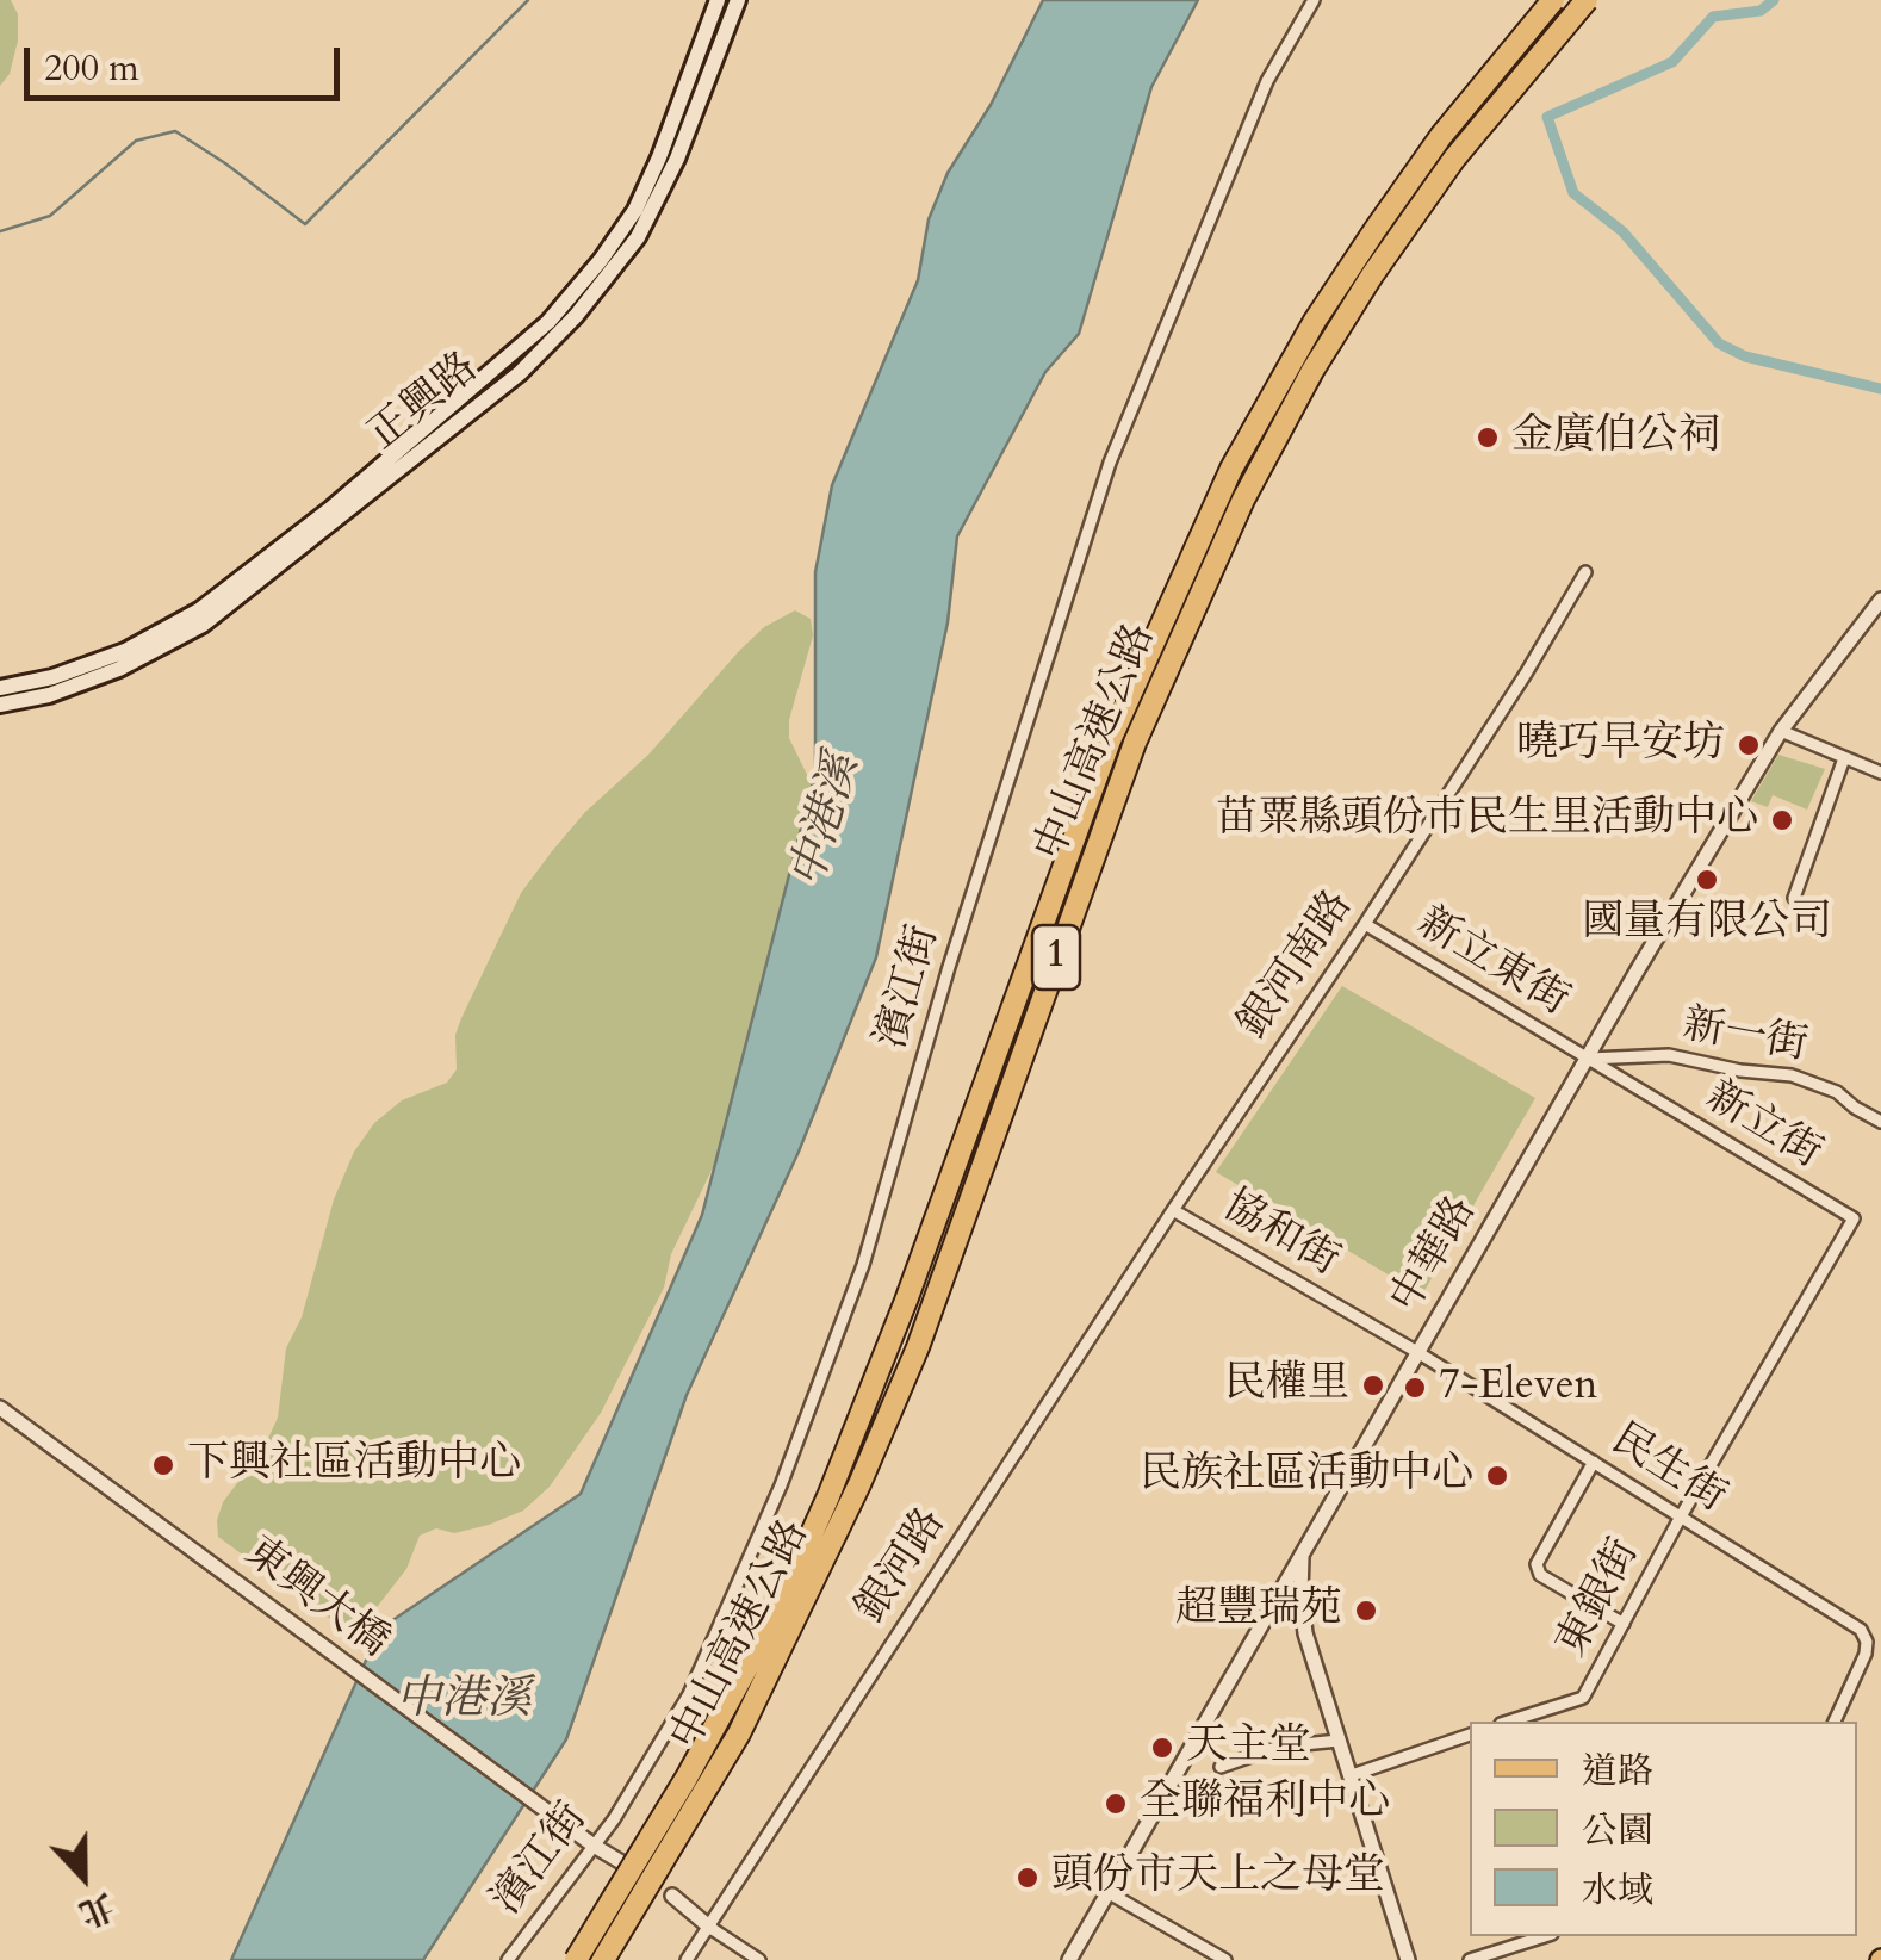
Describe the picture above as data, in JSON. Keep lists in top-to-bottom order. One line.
{"streets":{"highway":["中山高速公路","1"],"main road":["正興路"],"street":["新立東街","銀河南路","濱江街","新一街","新立街","協和街","中華路","民生街","銀河路","東興大橋","東銀街"]},"crossings":[["新立東街","銀河南路"],["新立東街","新一街"],["新立東街","新立街"],["新立東街","中華路"],["銀河南路","協和街"],["銀河南路","銀河路"],["濱江街","東興大橋"],["新一街","新立街"],["新一街","中華路"],["新立街","中華路"],["新立街","東銀街"],["協和街","中華路"],["協和街","民生街"],["協和街","銀河路"],["中華路","民生街"],["民生街","東銀街"]],"water":["中港溪"],"places":["金廣伯公祠","曉巧早安坊","苗粟縣頭份巿民生里活動中心","國量有限公司","民權里","7-Eleven","下興社區活動中心","民族社區活動中心","超豐瑞苑","天主堂","全聯福利中心","頭份市天上之母堂"],"legend":["道路","公園","水域"],"scale_bar":"200 m","north":"bottom"}
